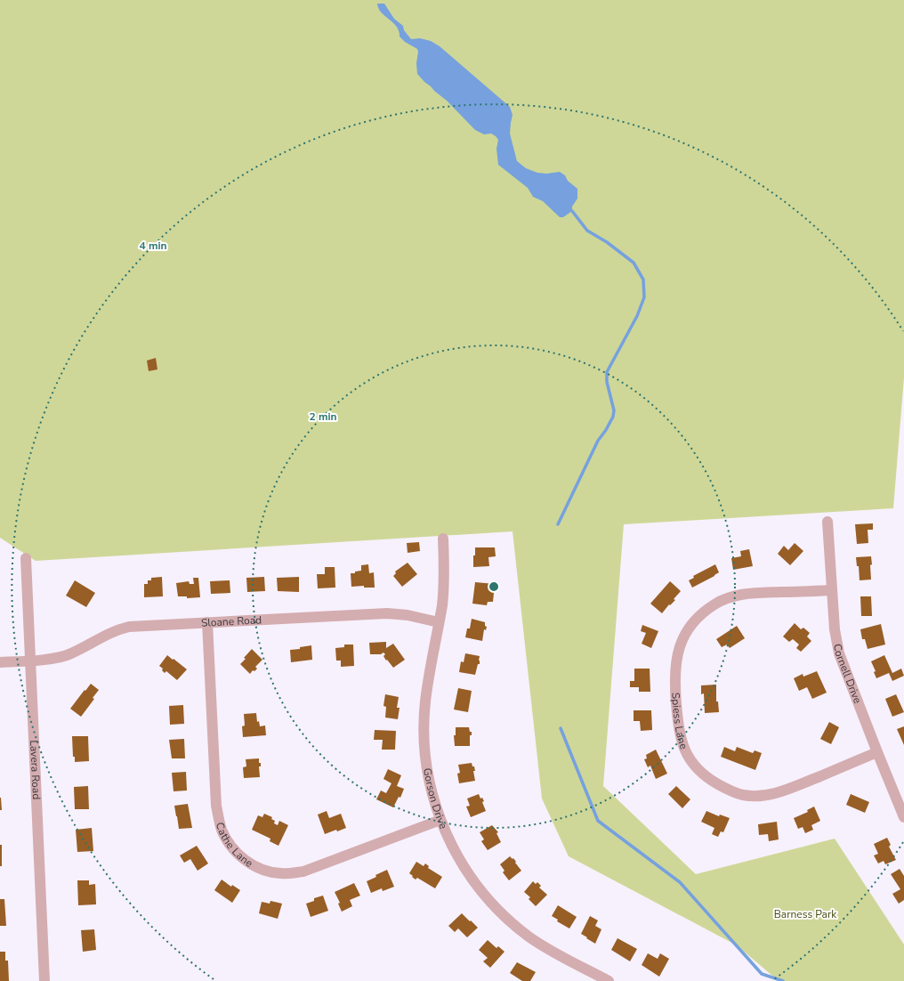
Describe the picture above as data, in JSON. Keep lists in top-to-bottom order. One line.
{"streets":{"street":["Sloane Road","Cornell Drive","Spiess Lane","Lavera Road","Gorson Drive","Cathe Lane"]},"crossings":[["Sloane Road","Lavera Road"],["Sloane Road","Gorson Drive"],["Sloane Road","Cathe Lane"],["Cornell Drive","Spiess Lane"],["Gorson Drive","Cathe Lane"]],"parks":["Barness Park"],"rings":["4 min","2 min"]}
